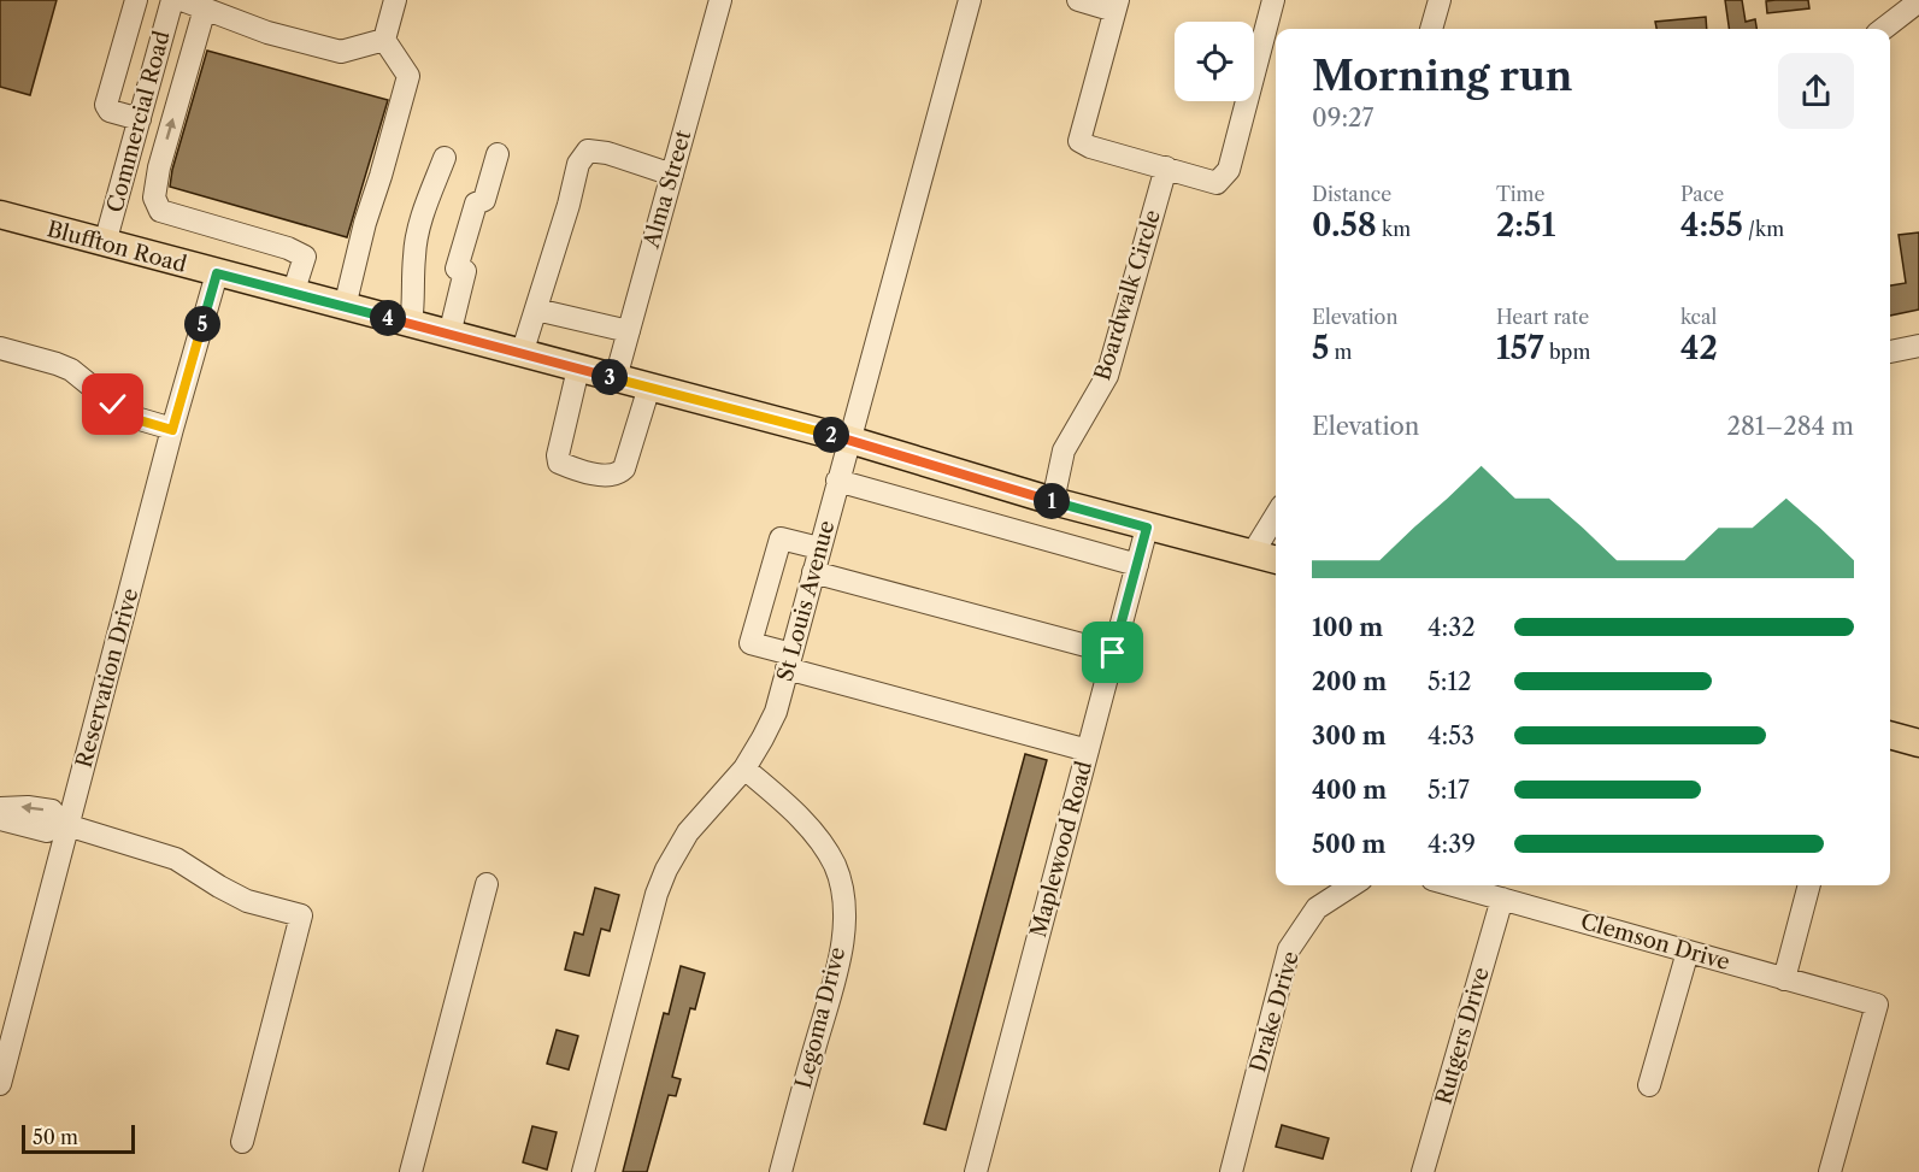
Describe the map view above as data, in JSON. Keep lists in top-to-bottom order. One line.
{"streets":{"main road":["Bluffton Road"],"street":["Commercial Road","Alma Street","Boardwalk Circle","St Louis Avenue","Reservation Drive","Maplewood Road","Clemson Drive","Drake Drive","Legoma Drive","Rutgers Drive"]},"crossings":[["Commercial Road","Bluffton Road"],["Alma Street","Bluffton Road"],["Bluffton Road","Boardwalk Circle"],["Bluffton Road","St Louis Avenue"],["Bluffton Road","Reservation Drive"],["Bluffton Road","Maplewood Road"],["St Louis Avenue","Legoma Drive"],["Clemson Drive","Rutgers Drive"]],"scale_bar":"50 m","page":{"heading":["Morning run","09:27"],"stats":[["Distance","0.58 km"],["Time","2:51"],["Pace","4:55 /km"],["Elevation","5 m"],["Heart rate","157 bpm"],["kcal","42"]],"pins":["4","5","3","2","1"],"chart":["Elevation","281–284 m"],"list":[{"name":"100 m","note":"4:32"},{"name":"200 m","note":"5:12"},{"name":"300 m","note":"4:53"},{"name":"400 m","note":"5:17"},{"name":"500 m","note":"4:39"}],"scale":"50 m"}}
